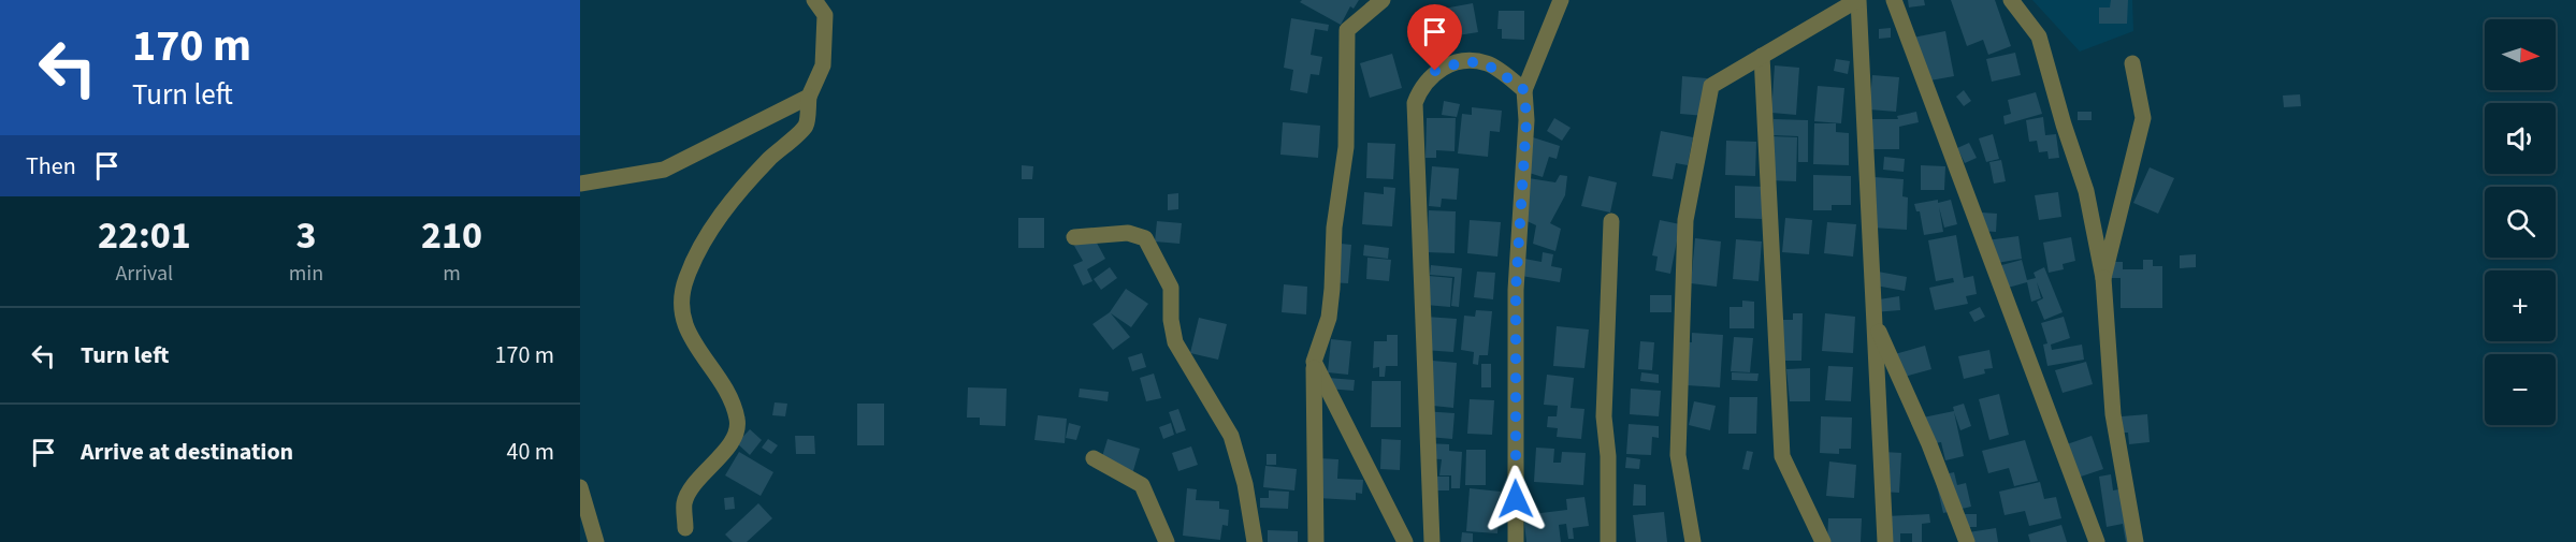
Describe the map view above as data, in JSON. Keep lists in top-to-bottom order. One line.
{"north":"right","page":{"turn":["170 m","Turn left"],"map_buttons":["+","−"],"then":"Then","eta":["22:01","Arrival","3","min","210","m"],"list":[{"name":"Turn left","value":"170 m"},{"name":"Arrive at destination","value":"40 m"}]}}
